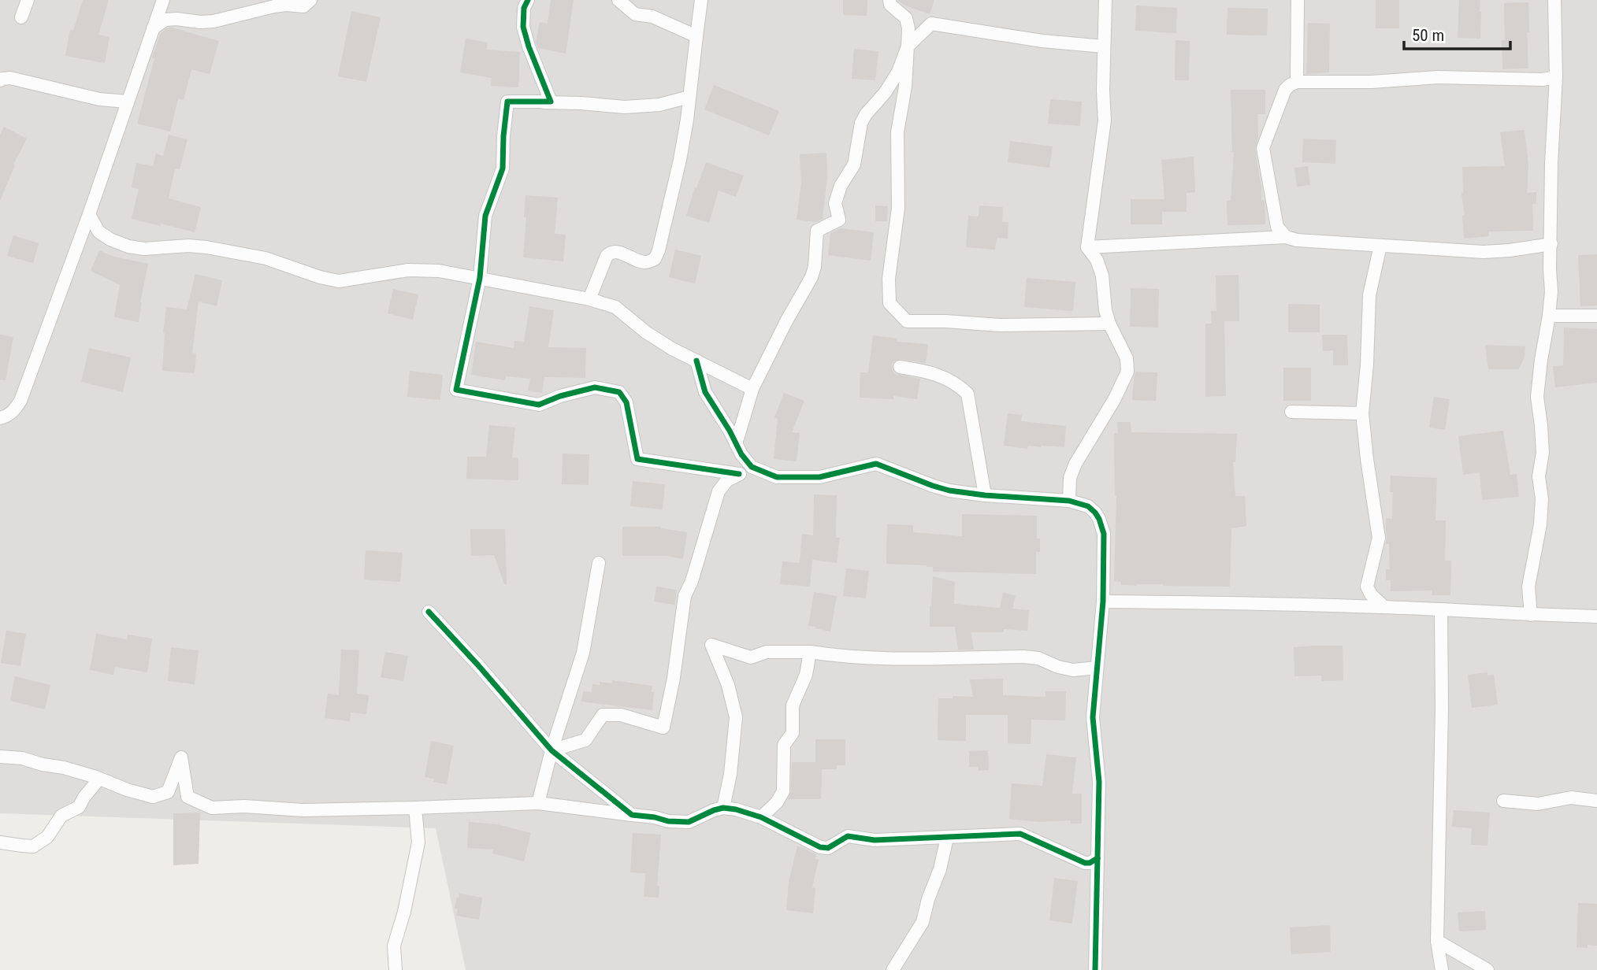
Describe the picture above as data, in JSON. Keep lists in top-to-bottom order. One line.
{"scale_bar":"50 m"}
